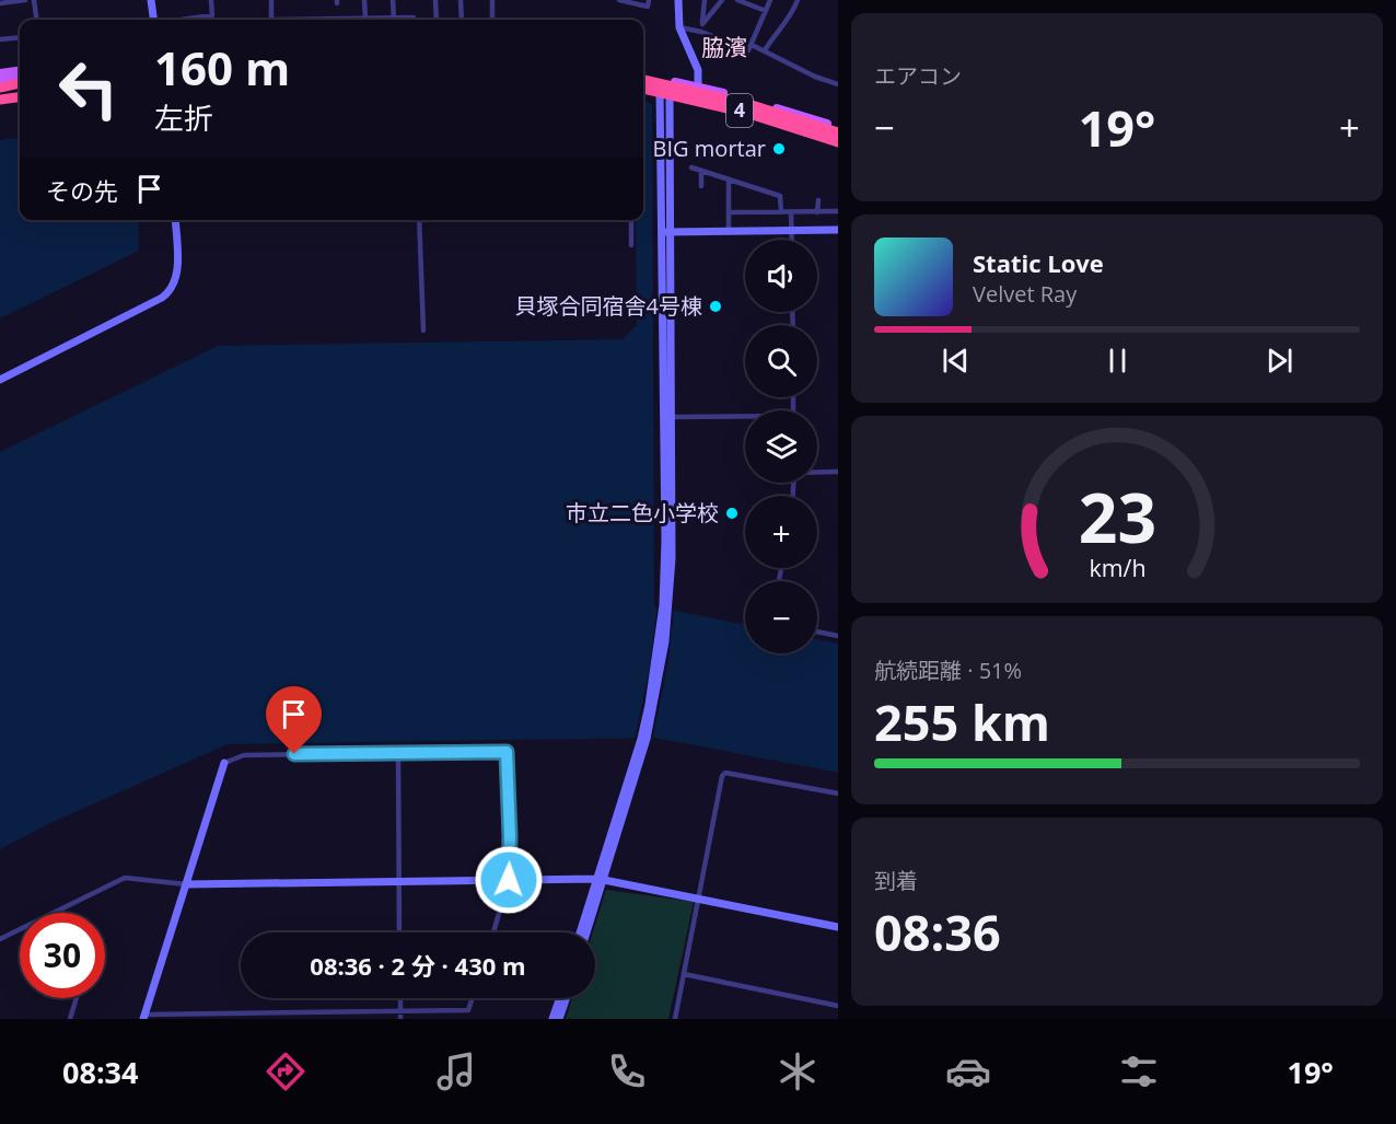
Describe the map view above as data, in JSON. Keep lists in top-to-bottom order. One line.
{"streets":{"highway":["4"]},"districts":["脇濱"],"places":["BIG mortar","貝塚合同宿舎4号棟","市立二色小学校"],"page":{"tile":["エアコン",["航続距離 · 51%","255 km"],["到着","08:36"]],"turn":["160 m","左折"],"heat":["−","19°","+"],"then":"その先","song":["Static Love","Velvet Ray"],"map_buttons":["+","−"],"limit":"30","trip":"08:36 · 2 分 · 430 m","tabs":["08:34","19°"],"gauge":["23","km/h"]}}
